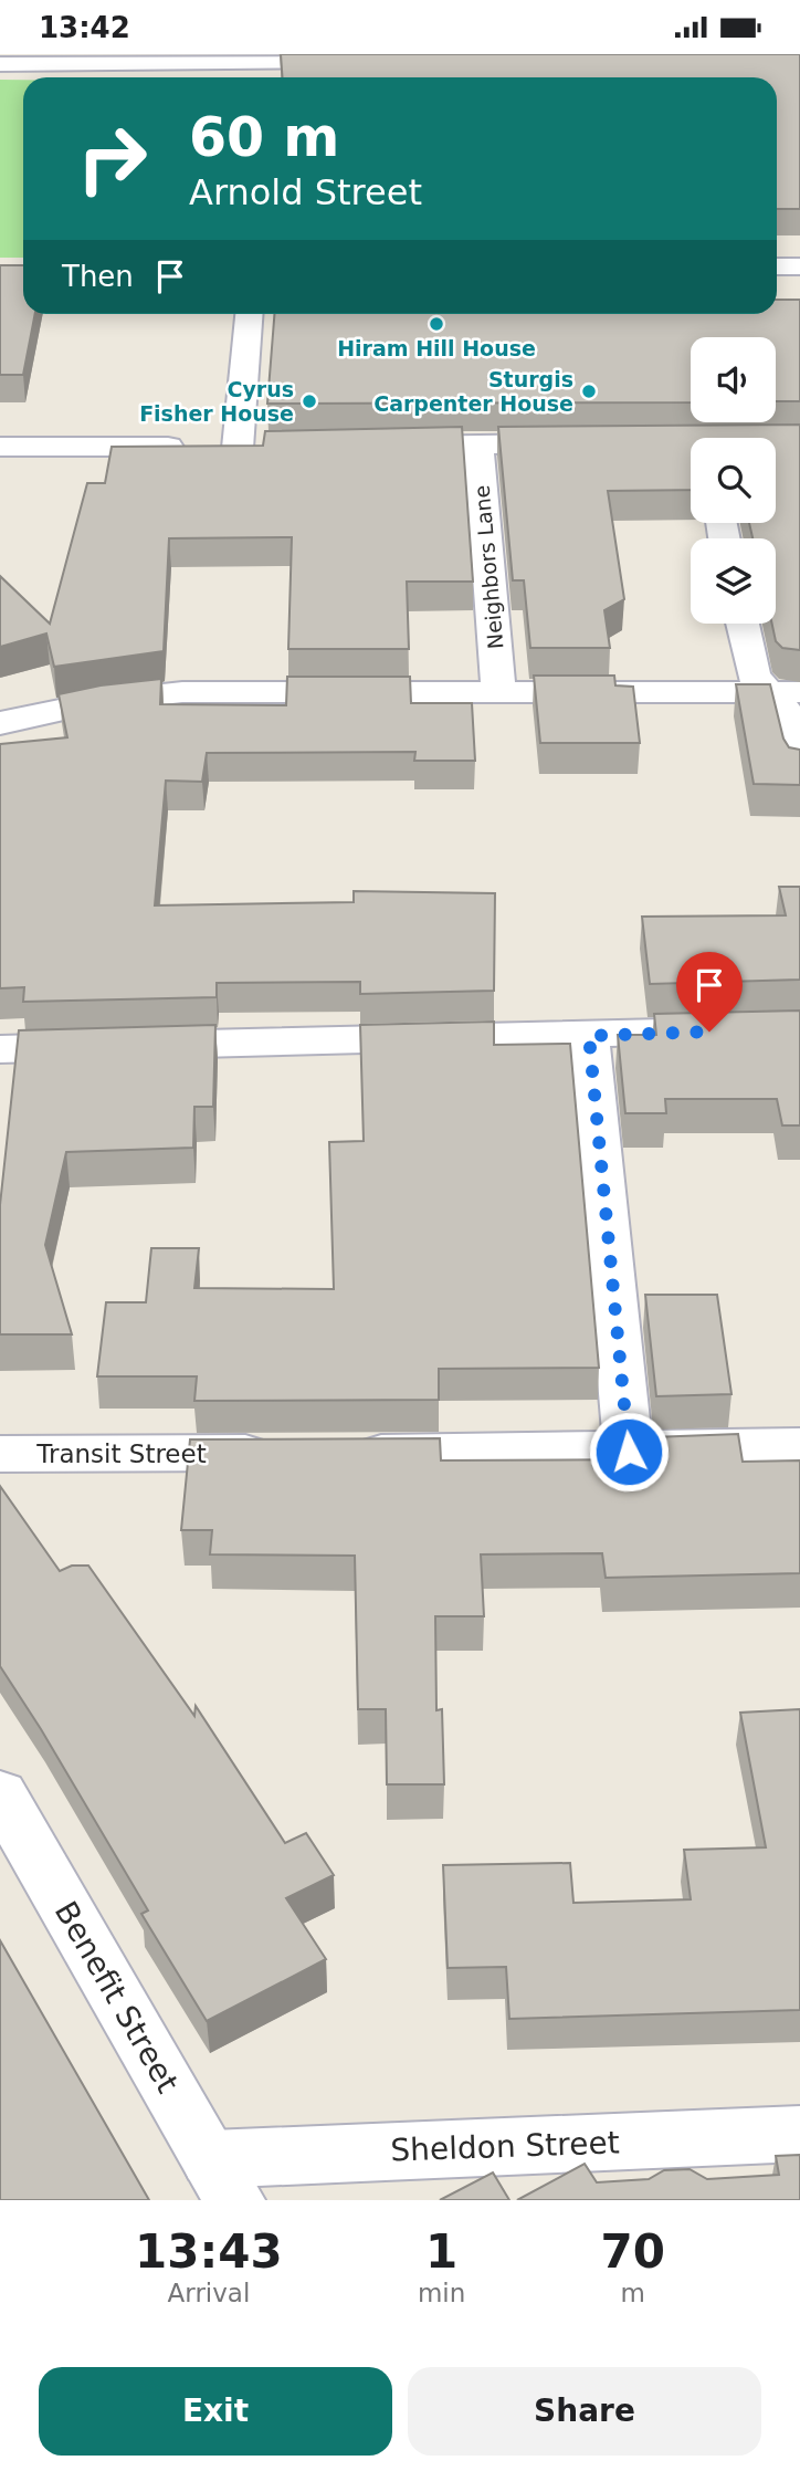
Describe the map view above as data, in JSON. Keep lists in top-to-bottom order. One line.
{"streets":{"street":["Neighbors Lane","Transit Street","Benefit Street","Sheldon Street"]},"crossings":[["Benefit Street","Sheldon Street"]],"places":["Hiram Hill House","Sturgis Carpenter House","Cyrus Fisher House"],"page":{"status":"13:42","turn":["60 m","Arnold Street"],"then":"Then","eta":["13:43","Arrival","1","min","70","m"],"buttons":["Exit","Share"]}}
